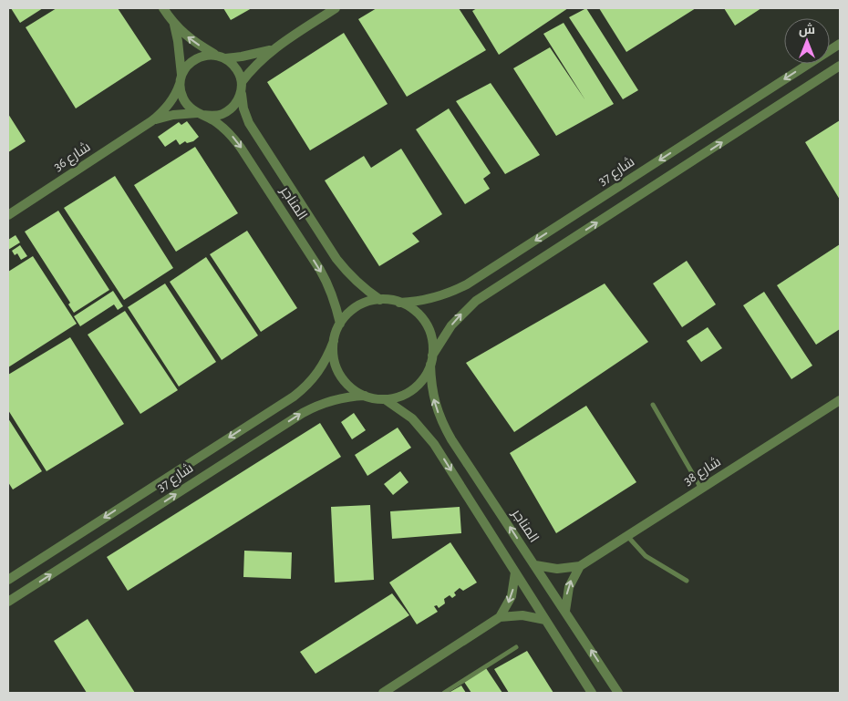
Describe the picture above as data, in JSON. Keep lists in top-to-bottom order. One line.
{"streets":{"street":["شارع 36","شارع 37","المناجر","شارع 38"]},"crossings":[["شارع 36","المناجر"],["شارع 37","المناجر"],["المناجر","شارع 38"]],"north":"top"}
